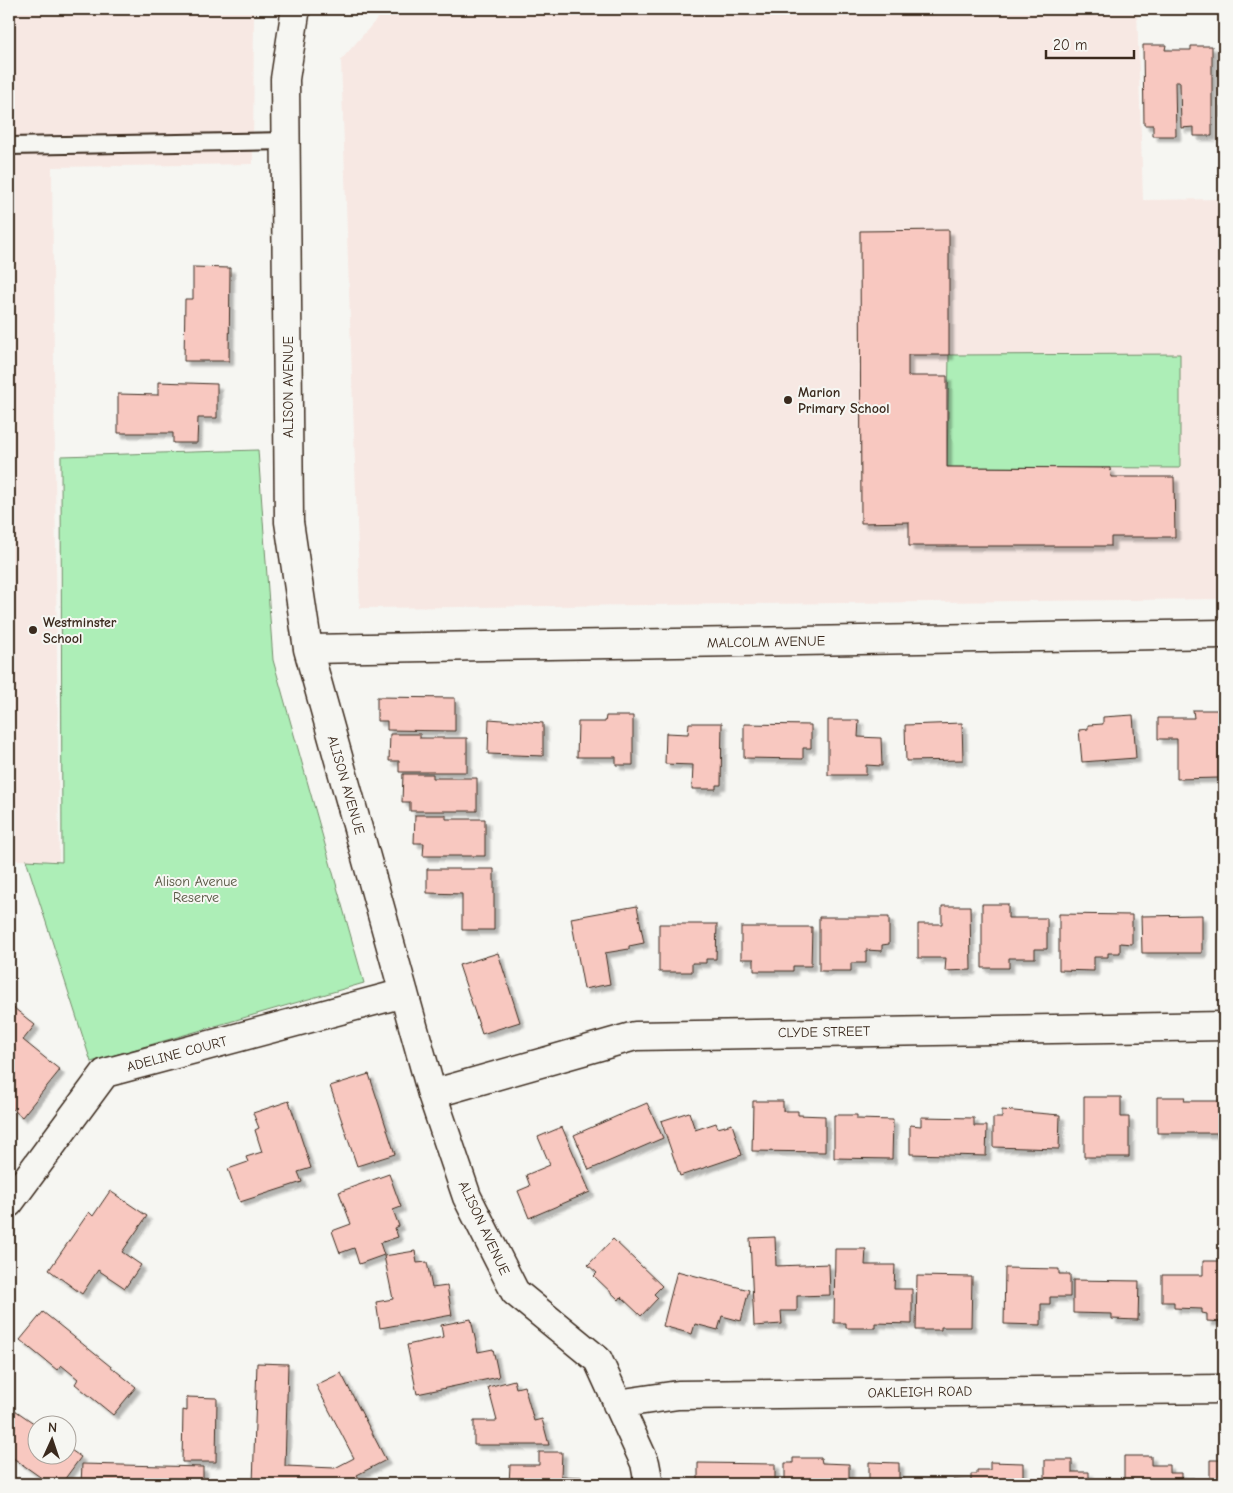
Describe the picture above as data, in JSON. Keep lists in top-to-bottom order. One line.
{"streets":{"street":["ALISON AVENUE","MALCOLM AVENUE","CLYDE STREET","ADELINE COURT","OAKLEIGH ROAD"]},"crossings":[["ALISON AVENUE","MALCOLM AVENUE"],["ALISON AVENUE","CLYDE STREET"],["ALISON AVENUE","ADELINE COURT"],["ALISON AVENUE","OAKLEIGH ROAD"]],"parks":["Alison Avenue Reserve"],"places":["Marion Primary School","Westminster School"],"scale_bar":"20 m","north":"top"}
